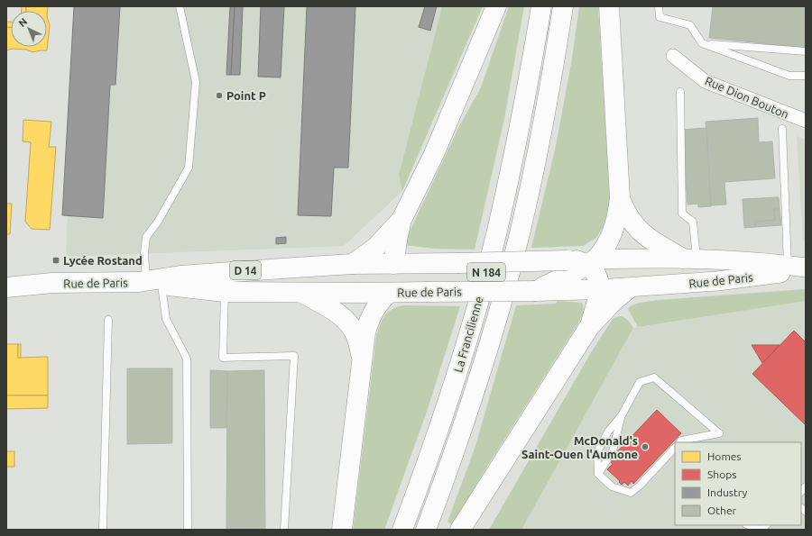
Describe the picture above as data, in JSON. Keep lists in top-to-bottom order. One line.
{"streets":{"main road":["D 14","N 184","Rue de Paris","La Francilienne"],"street":["Rue Dion Bouton"]},"places":{"other":["Point P","McDonald's Saint-Ouen l'Aumone"],"transit":["Lycée Rostand"]},"legend":["Homes","Shops","Industry","Other"],"north":"top left"}
